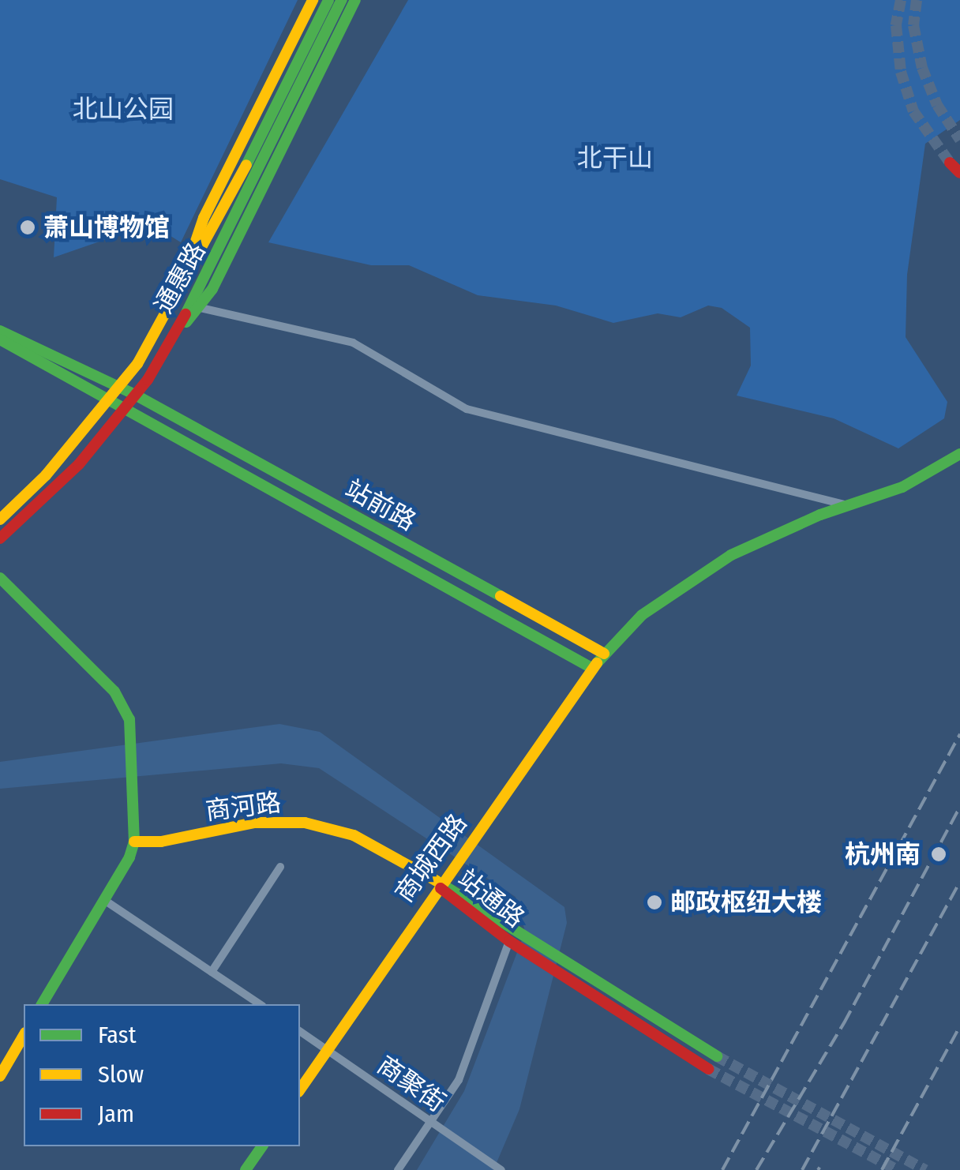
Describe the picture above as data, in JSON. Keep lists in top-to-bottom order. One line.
{"streets":{"main road":["通惠路","站前路","商河路","商城西路","站通路"],"street":["商聚街"]},"crossings":[["通惠路","站前路"],["站前路","商城西路"],["商河路","商城西路"],["商河路","站通路"],["商城西路","站通路"],["商城西路","商聚街"]],"parks":["北山公园","北干山"],"places":["萧山博物馆","杭州南","邮政枢纽大楼"],"legend":["Fast","Slow","Jam"]}
